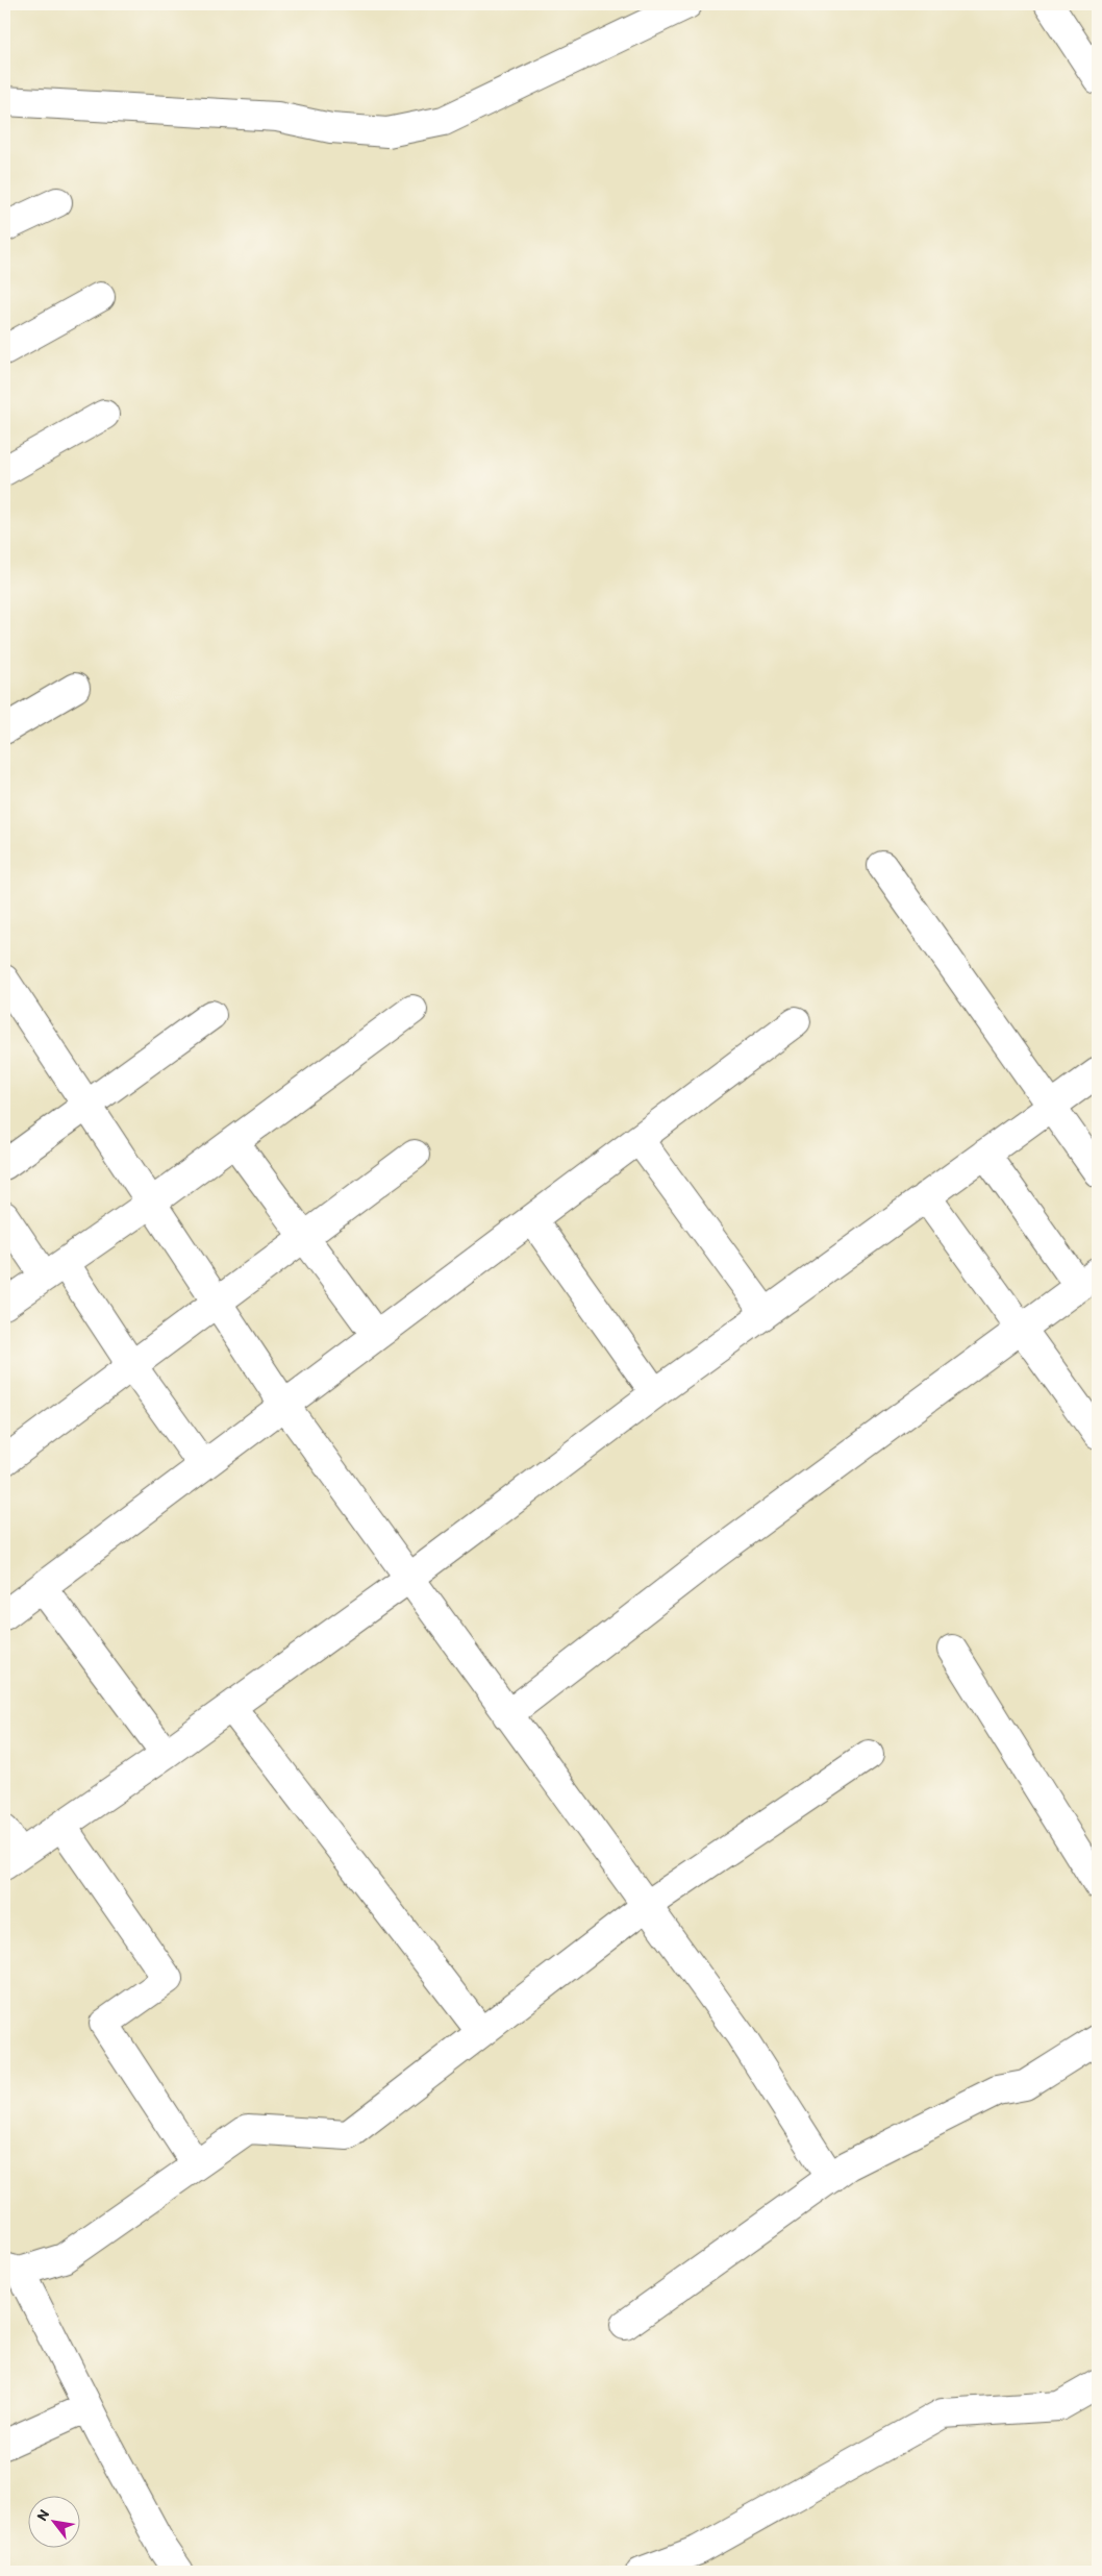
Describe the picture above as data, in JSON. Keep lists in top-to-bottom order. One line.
{"north":"top left"}
